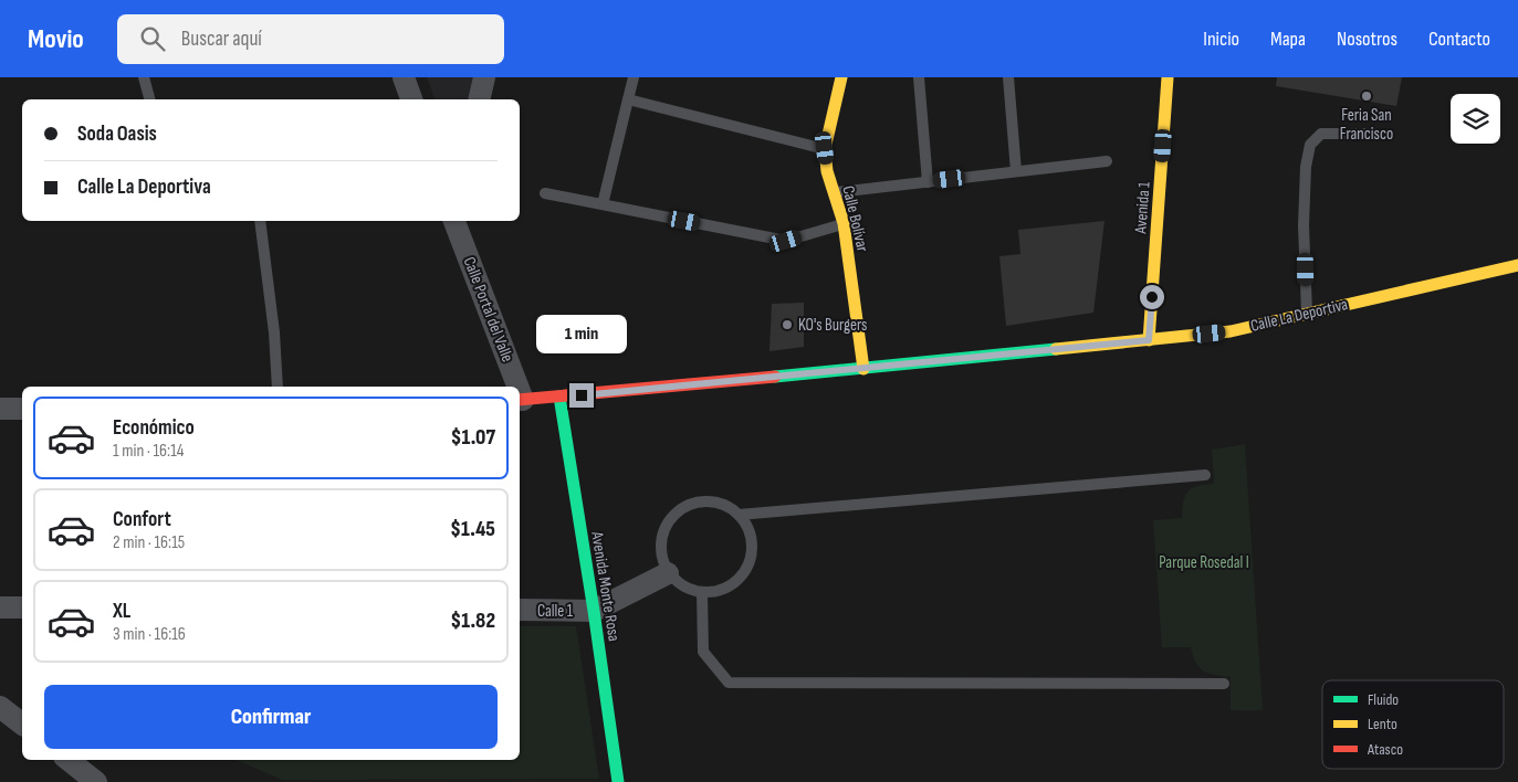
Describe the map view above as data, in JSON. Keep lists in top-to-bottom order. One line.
{"streets":{"street":["Avenida 1","Calle Bolívar","Calle Portal del Valle","Calle La Deportiva","Avenida Monte Rosa","Calle 1"]},"crossings":[["Avenida 1","Calle La Deportiva"],["Calle Bolívar","Calle La Deportiva"],["Calle La Deportiva","Avenida Monte Rosa"],["Avenida Monte Rosa","Calle 1"]],"parks":["Parque Rosedal I"],"places":["Feria San Francisco","KO's Burgers"],"legend":["Fluido","Lento","Atasco"],"page":{"header":"Movio","search":"Buscar aquí","nav":["Inicio","Mapa","Nosotros","Contacto"],"banner":["Soda Oasis","Calle La Deportiva"],"bubble":"1 min","list":[{"name":"Económico","note":"1 min · 16:14","value":"$1.07"},{"name":"Confort","note":"2 min · 16:15","value":"$1.45"},{"name":"XL","note":"3 min · 16:16","value":"$1.82"}],"buttons":"Confirmar"}}
